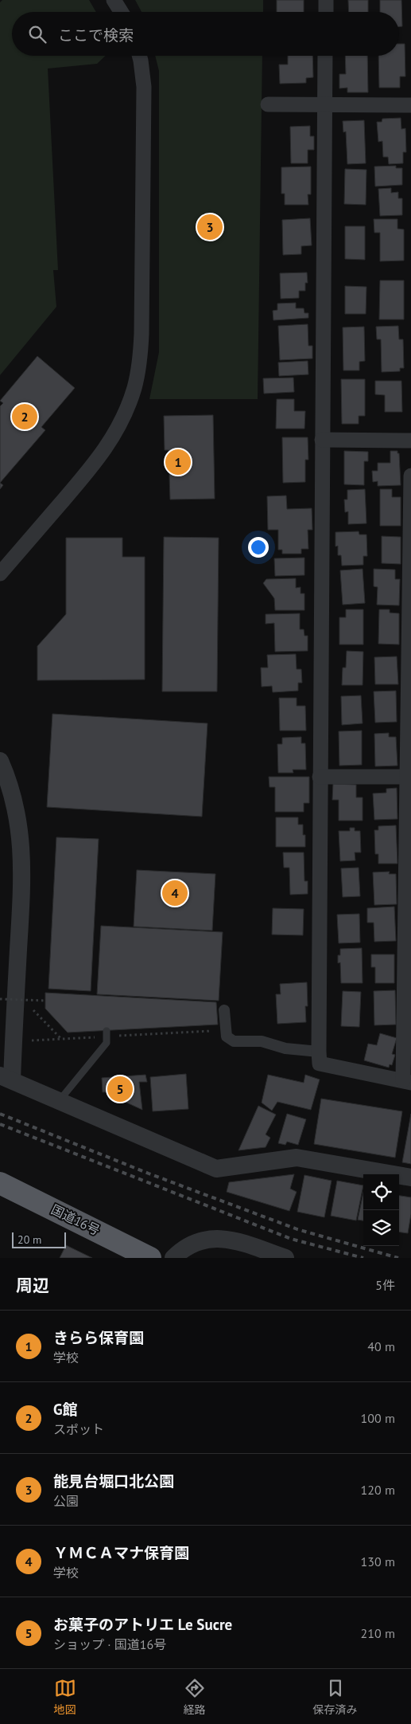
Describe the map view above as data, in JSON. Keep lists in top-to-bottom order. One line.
{"streets":{"highway":["国道16号"]},"scale_bar":"20 m","page":{"search":"ここで検索","pins":["3","2","1","4","5"],"scale":"20 m","heading":["周辺","5件"],"list":[{"mark":"1","name":"きらら保育園","note":"学校","value":"40 m"},{"mark":"2","name":"G館","note":"スポット","value":"100 m"},{"mark":"3","name":"能見台堀口北公園","note":"公園","value":"120 m"},{"mark":"4","name":"ＹＭＣＡマナ保育園","note":"学校","value":"130 m"},{"mark":"5","name":"お菓子のアトリエ Le Sucre","note":"ショップ · 国道16号","value":"210 m"}],"nav":["地図","経路","保存済み"]}}
